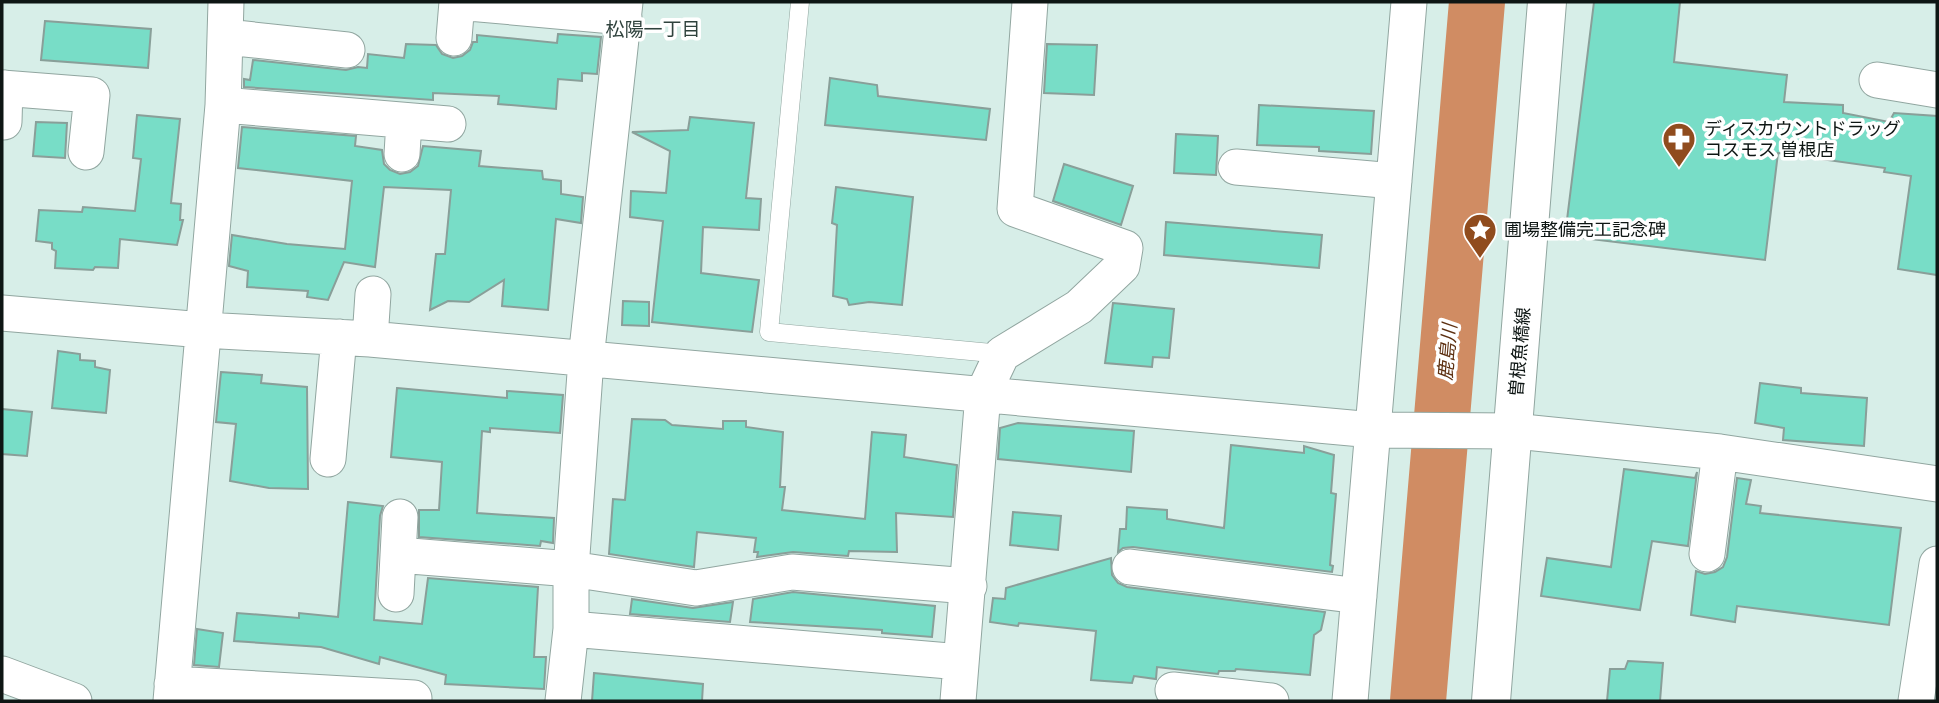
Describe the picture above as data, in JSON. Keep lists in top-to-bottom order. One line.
{"streets":{"main road":["曽根魚橋線"]},"districts":["松陽一丁目"],"water":["鹿島川"],"places":{"pharmacy":["ディスカウントドラッグ コスモス 曽根店"],"place":["圃場整備完工記念碑"]}}
